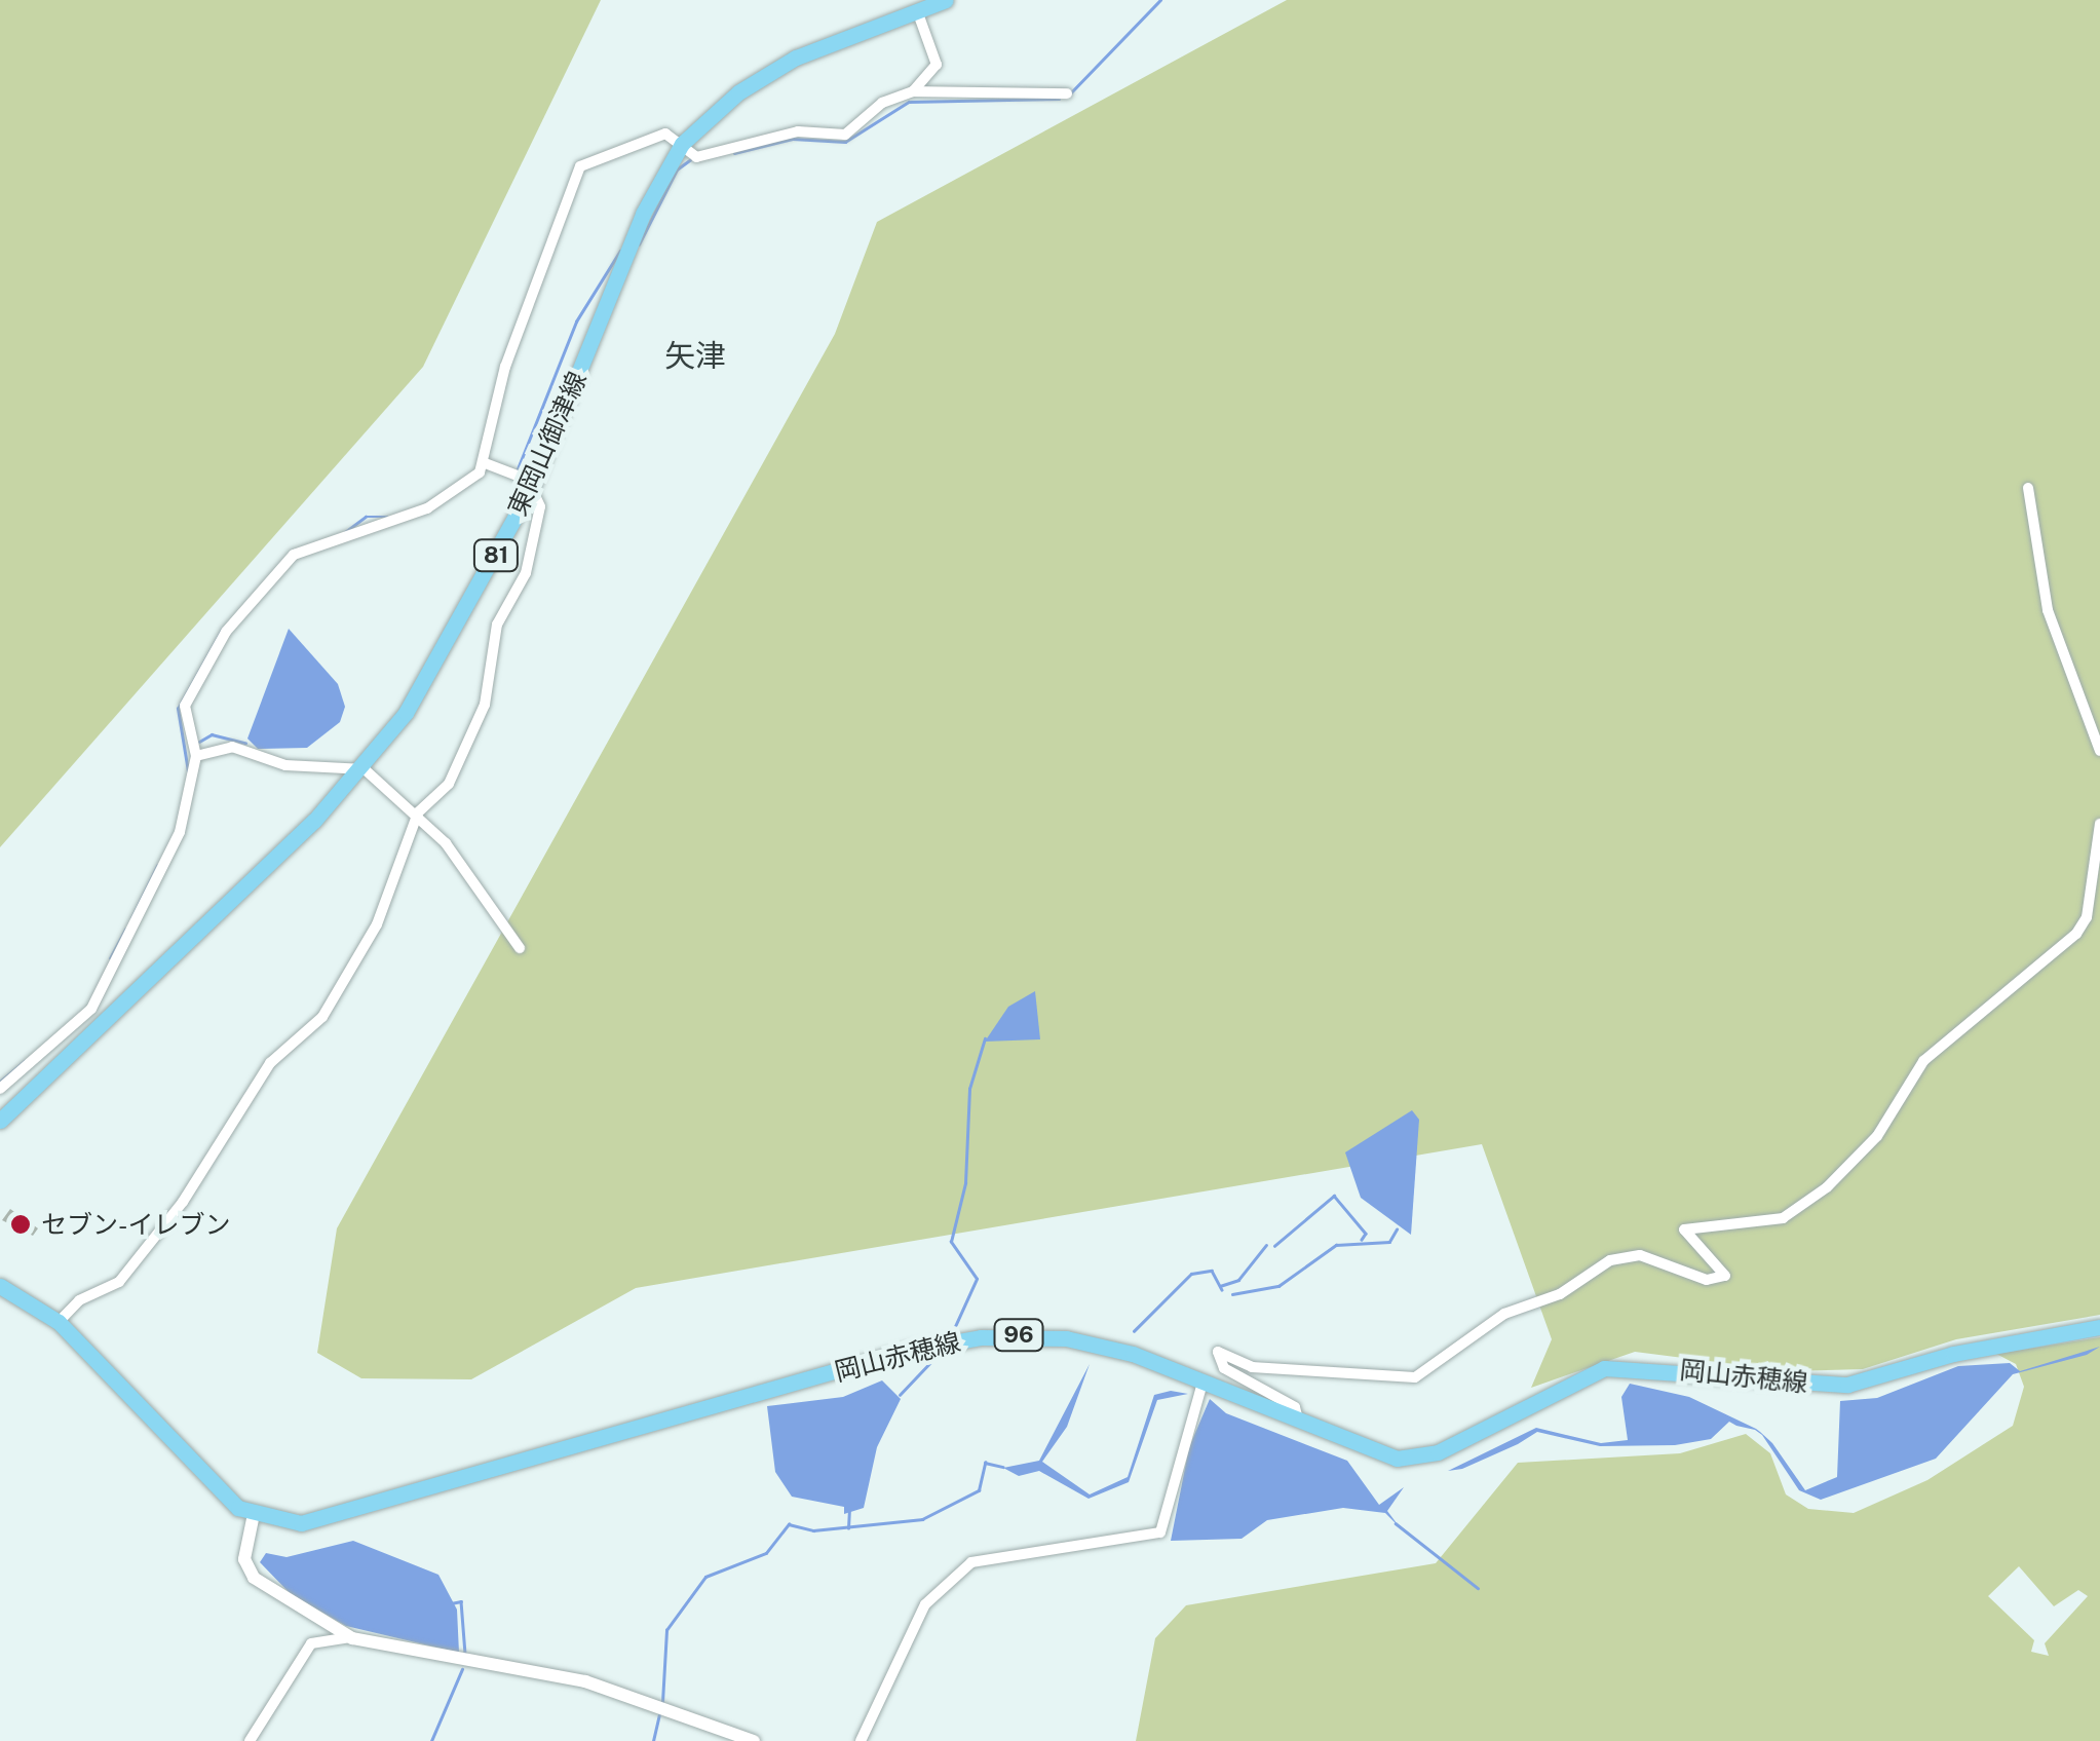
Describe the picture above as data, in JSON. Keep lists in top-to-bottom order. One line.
{"streets":{"main road":["東岡山御津線","81","96","岡山赤穂線"]},"districts":["矢津"],"places":["セブン-イレブン"]}
